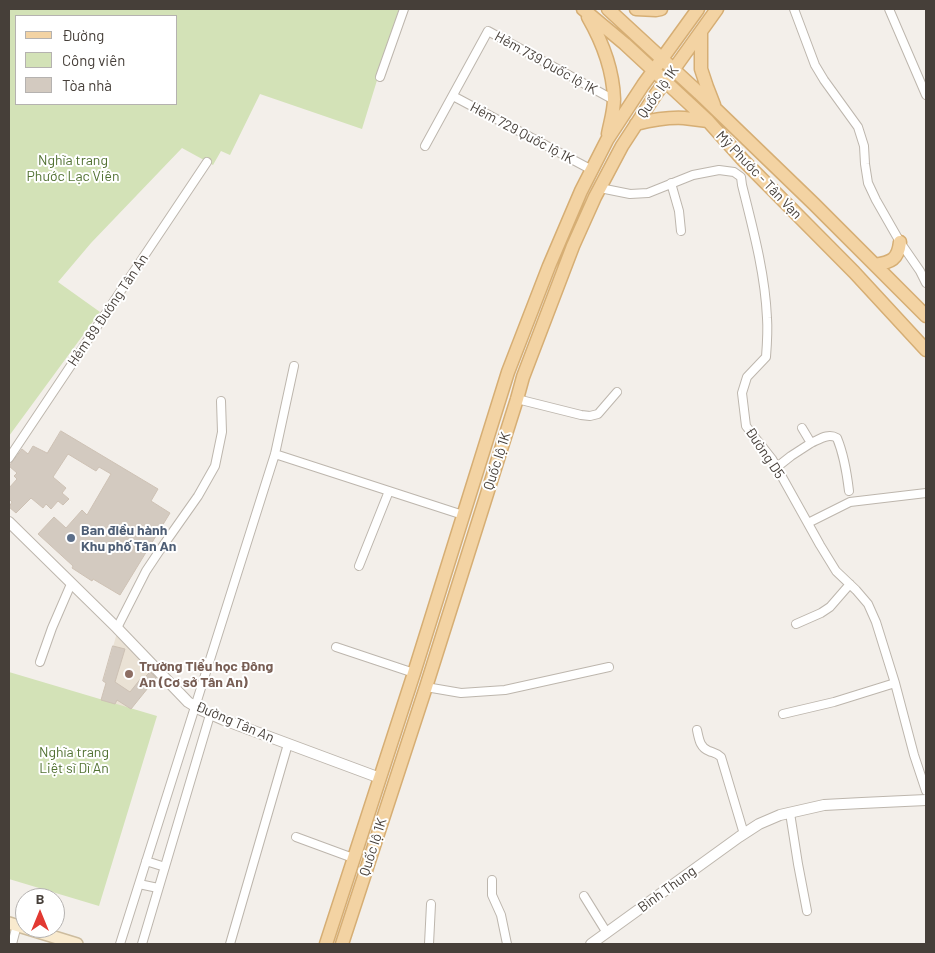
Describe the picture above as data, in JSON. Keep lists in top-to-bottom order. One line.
{"streets":{"main road":["Quốc lộ 1K","Mỹ Phước - Tân Vạn"],"street":["Hẻm 739 Quốc lộ 1K","Hẻm 729 Quốc lộ 1K","Hẻm 89 Đường Tân An","Đường D5","Đường Tân An","Bình Thung"]},"crossings":[["Hẻm 739 Quốc lộ 1K","Hẻm 729 Quốc lộ 1K"],["Quốc lộ 1K","Hẻm 729 Quốc lộ 1K"],["Quốc lộ 1K","Mỹ Phước - Tân Vạn"],["Quốc lộ 1K","Đường Tân An"]],"parks":["Nghĩa trang Phước Lạc Viên","Nghĩa trang Liệt sĩ Dĩ An"],"places":["Ban điều hành Khu phố Tân An","Trường Tiểu học Đông An (Cơ sở Tân An)"],"legend":["Đường","Công viên","Tòa nhà"],"north":"top"}
